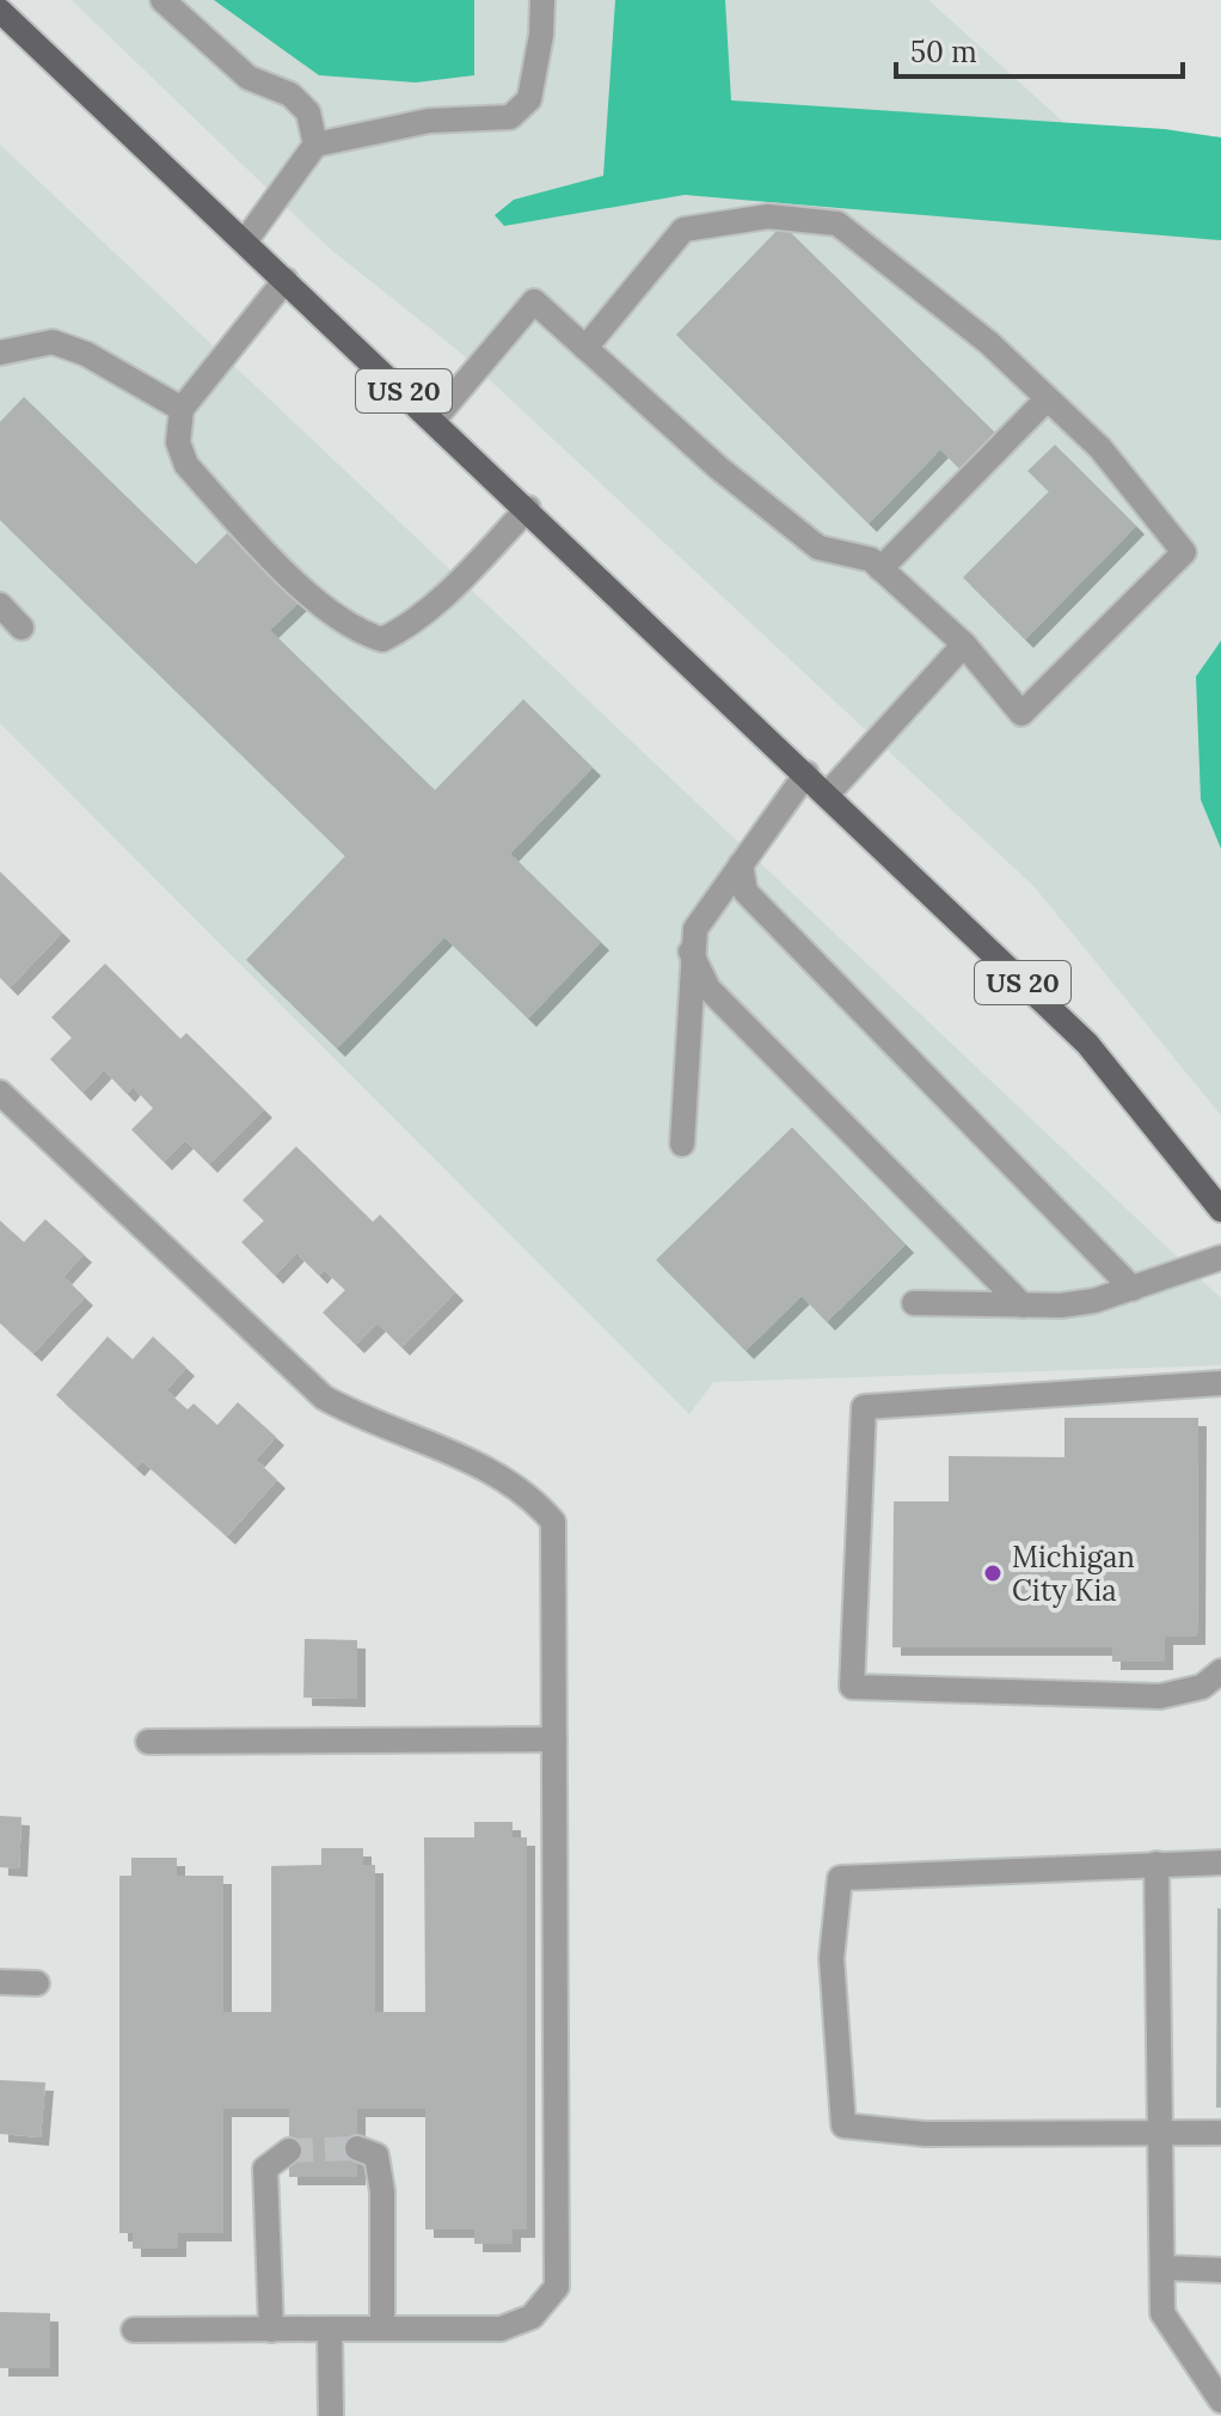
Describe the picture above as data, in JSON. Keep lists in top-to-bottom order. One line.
{"streets":{"main road":["US 20"]},"places":["Michigan City Kia"],"scale_bar":"50 m"}
